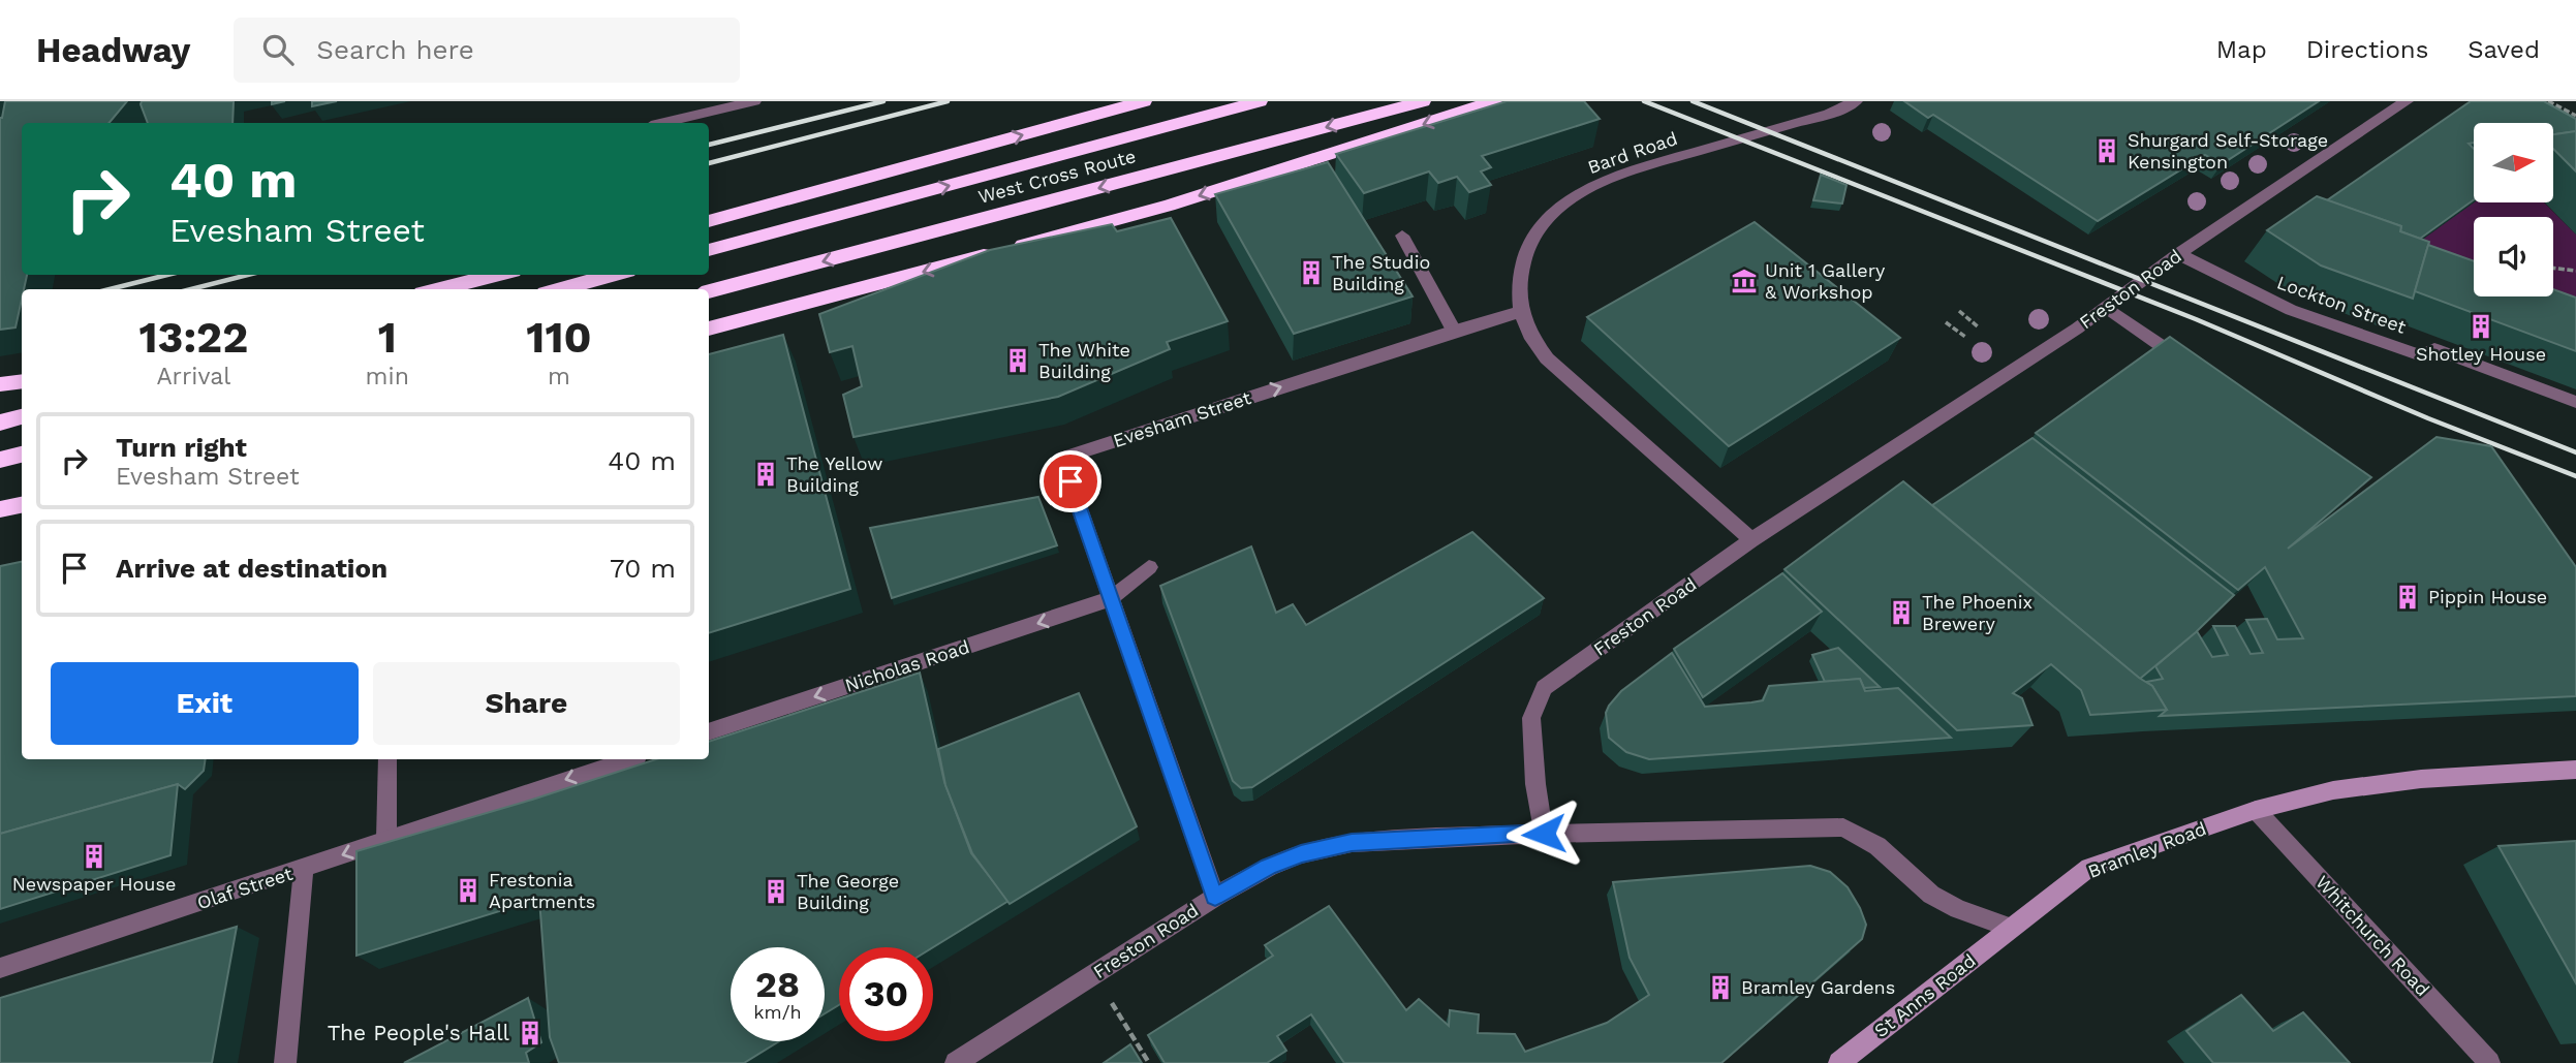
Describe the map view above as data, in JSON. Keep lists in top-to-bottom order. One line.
{"streets":{"highway":["West Cross Route"],"street":["Bard Road","Freston Road","Lockton Street","Evesham Street","Nicholas Road","Bramley Road","Olaf Street","Whitchurch Road","St Anns Road"]},"crossings":[["Bard Road","Freston Road"],["Freston Road","Lockton Street"],["Freston Road","Evesham Street"],["Evesham Street","Nicholas Road"],["Bramley Road","Whitchurch Road"],["Bramley Road","St Anns Road"]],"one_way":["Nicholas Road"],"places":{"building":["Shurgard Self-Storage Kensington","The Studio Building","Shotley House","The White Building","The Yellow Building","Pippin House","The Phoenix Brewery","Newspaper House","Frestonia Apartments","The George Building","Bramley Gardens","The People's Hall"],"museum":["Unit 1 Gallery & Workshop"]},"north":"right","page":{"header":"Headway","search":"Search here","nav":["Map","Directions","Saved"],"turn":["40 m","Evesham Street"],"eta":["13:22","Arrival","1","min","110","m"],"list":[{"name":"Turn right","note":"Evesham Street","value":"40 m"},{"name":"Arrive at destination","value":"70 m"}],"buttons":["Exit","Share"],"speed":"28 km/h","limit":"30"}}
